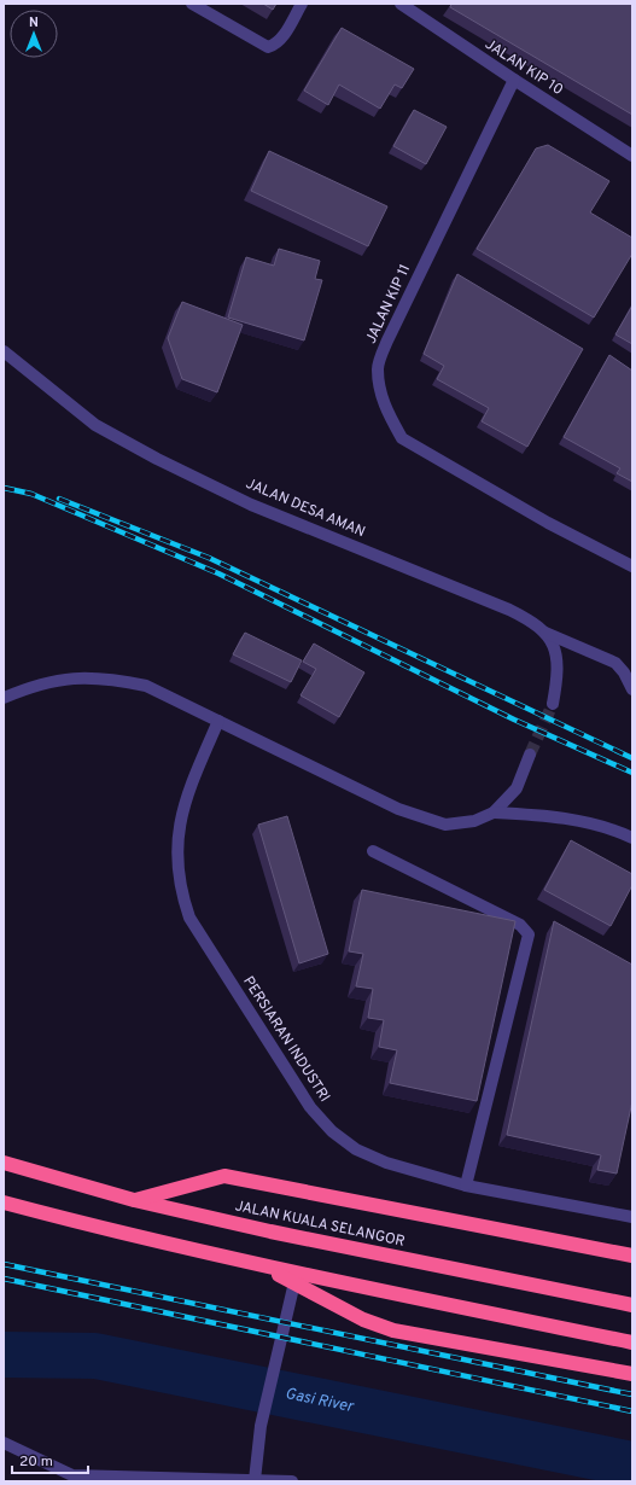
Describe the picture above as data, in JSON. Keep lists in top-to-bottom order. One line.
{"streets":{"highway":["JALAN KUALA SELANGOR"],"street":["JALAN KIP 10","JALAN KIP 11","JALAN DESA AMAN","PERSIARAN INDUSTRI"]},"crossings":[["JALAN KIP 10","JALAN KIP 11"]],"water":["Gasi River"],"scale_bar":"20 m","north":"top"}
